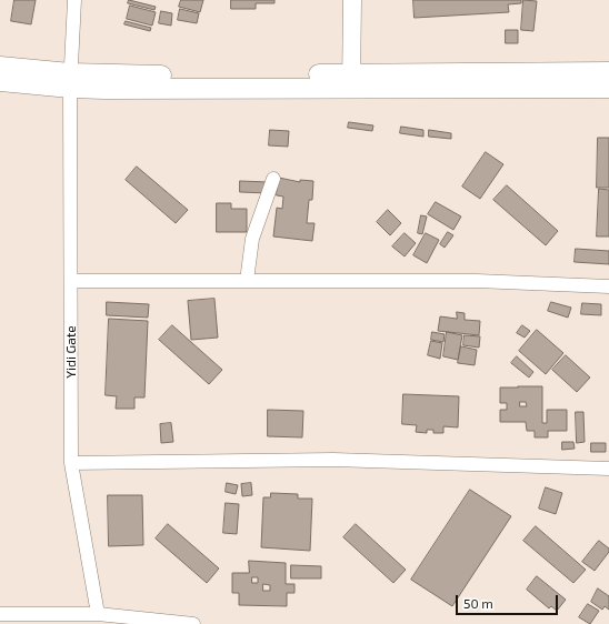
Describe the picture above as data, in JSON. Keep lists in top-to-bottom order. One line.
{"streets":{"street":["Yidi Gate"]},"scale_bar":"50 m"}
